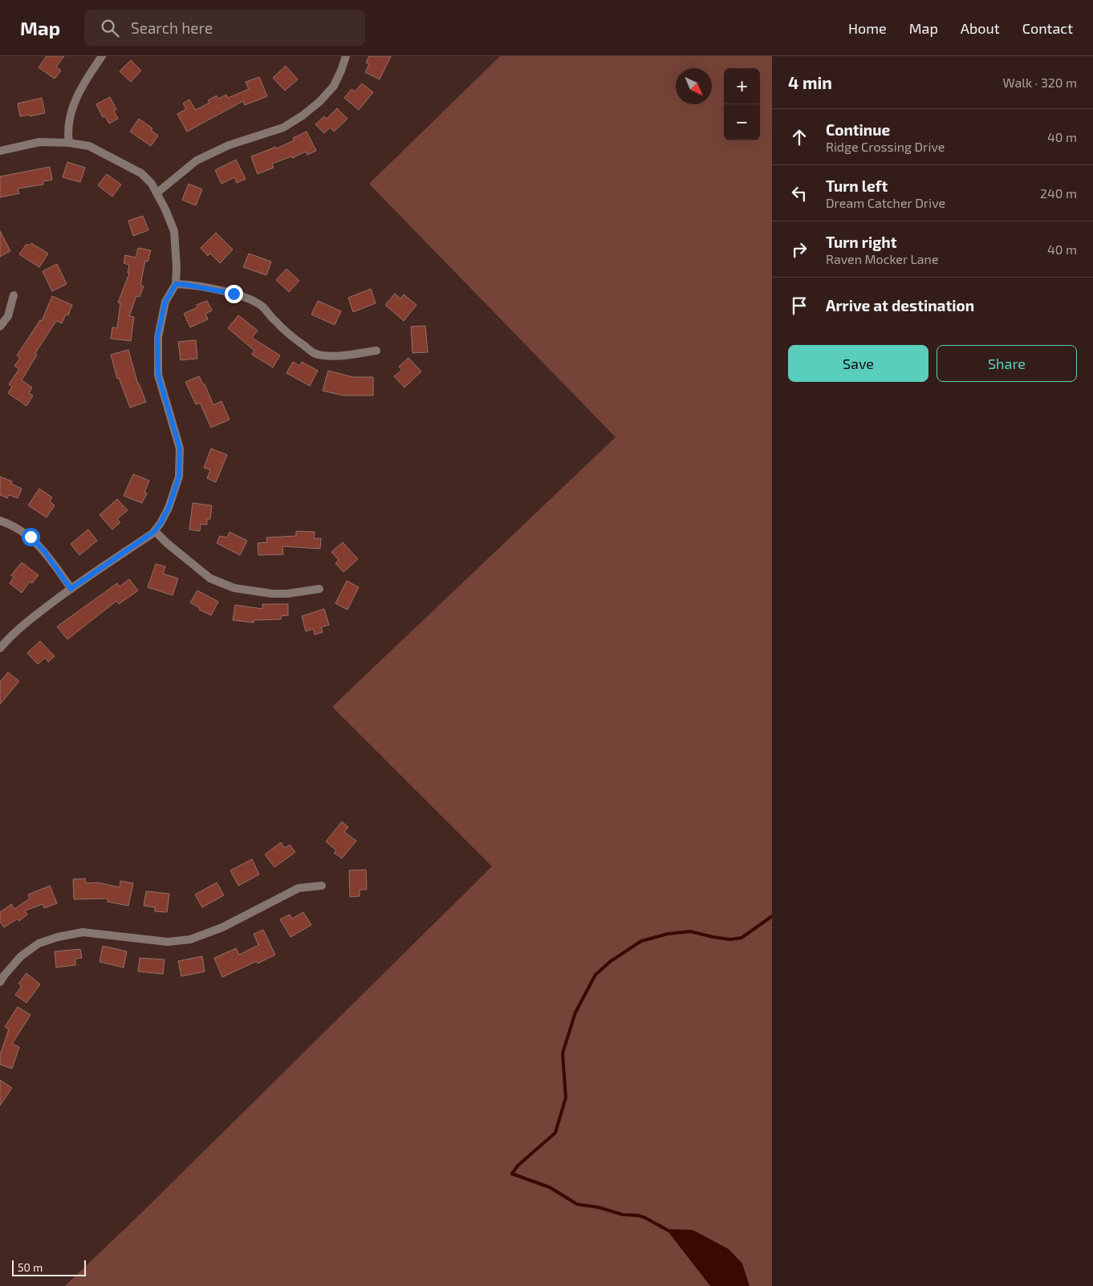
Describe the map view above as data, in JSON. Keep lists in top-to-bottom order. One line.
{"scale_bar":"50 m","north":"bottom right","page":{"header":"Map","search":"Search here","nav":["Home","Map","About","Contact"],"heading":["4 min","Walk · 320 m"],"map_buttons":["+","−"],"list":[["Continue","Ridge Crossing Drive","40 m"],["Turn left","Dream Catcher Drive","240 m"],["Turn right","Raven Mocker Lane","40 m"],"Arrive at destination"],"buttons":["Save","Share"],"scale":"50 m"}}
